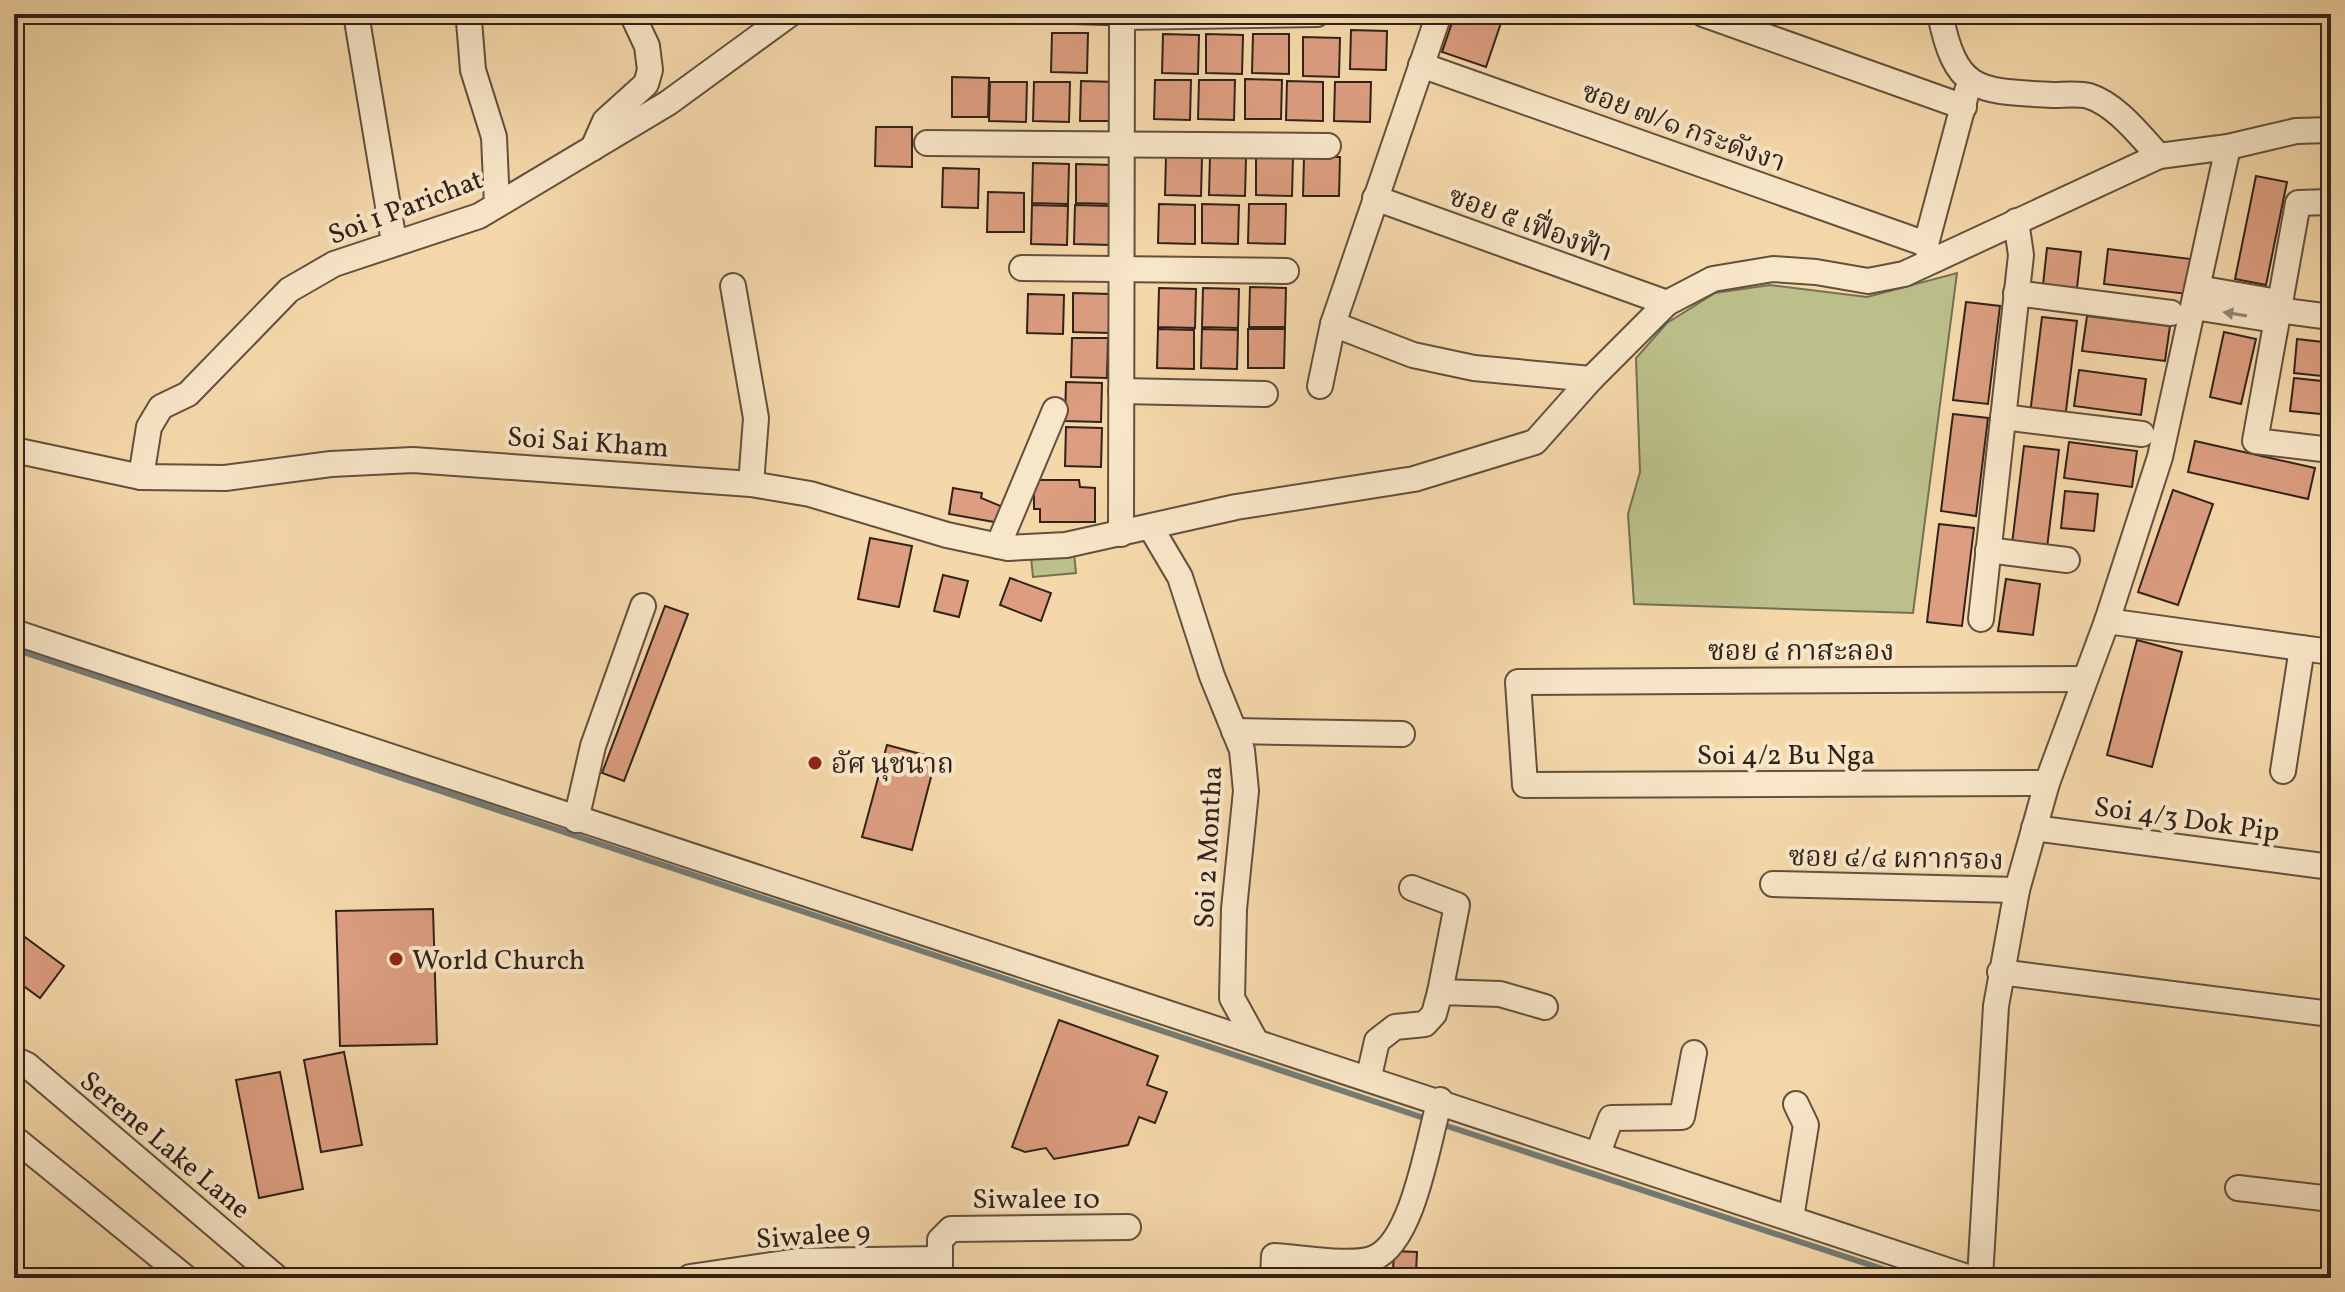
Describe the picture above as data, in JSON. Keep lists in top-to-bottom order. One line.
{"streets":{"street":["ซอย ๗/๑ กระดังงา","Soi 1 Parichat","ซอย ๕ เฟื่องฟ้า","Soi Sai Kham","ซอย ๔ กาสะลอง","Soi 4/2 Bu Nga","Soi 4/3 Dok Pip","Soi 2 Montha","ซอย ๔/๔ ผกากรอง","Serene Lake Lane","Siwalee 10","Siwalee 9"]},"crossings":[["ซอย ๗/๑ กระดังงา","Soi Sai Kham"],["Soi 1 Parichat","Soi Sai Kham"],["ซอย ๕ เฟื่องฟ้า","Soi Sai Kham"],["Soi Sai Kham","Soi 2 Montha"],["ซอย ๔ กาสะลอง","Soi 4/2 Bu Nga"],["Siwalee 10","Siwalee 9"]],"places":["อัศ นุชนาถ","World Church"]}
